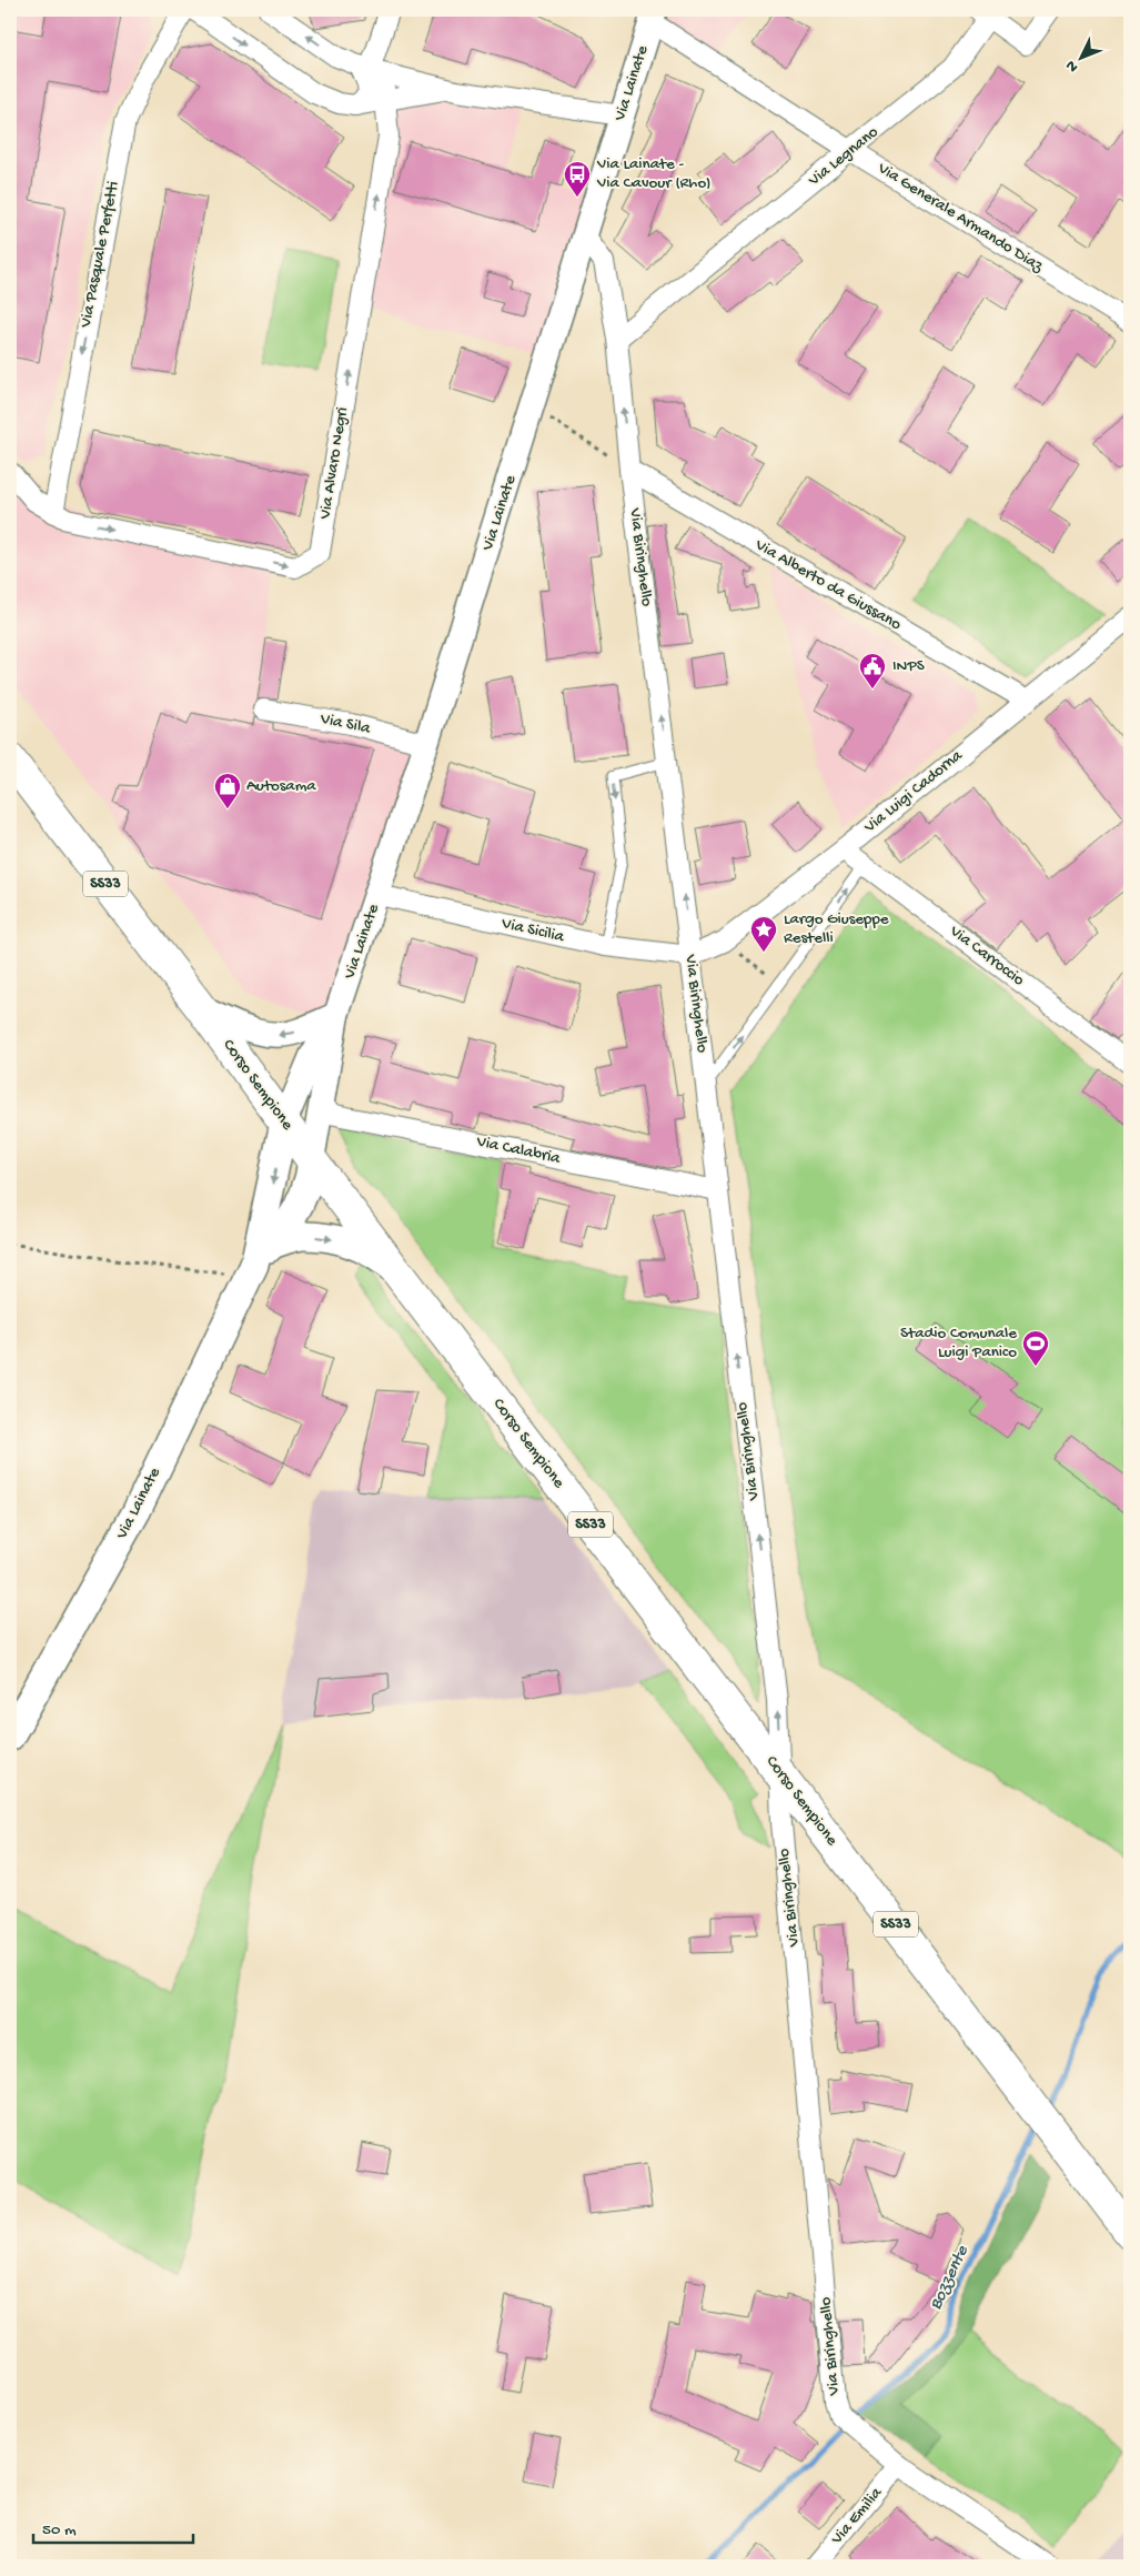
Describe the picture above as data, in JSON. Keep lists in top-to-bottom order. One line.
{"streets":{"main road":["Via Lainate","SS33","Corso Sempione"],"street":["Via Legnano","Via Generale Armando Diaz","Via Pasquale Perfetti","Via Alvaro Negri","Via Biringhello","Via Alberto da Giussano","Via Sila","Via Luigi Cadorna","Via Sicilia","Via Carroccio","Via Calabria","Via Emilia"]},"crossings":[["Via Lainate","Via Generale Armando Diaz"],["Via Lainate","Via Biringhello"],["Via Lainate","Via Sila"],["Via Lainate","Via Sicilia"],["Via Lainate","Corso Sempione"],["Via Lainate","Via Calabria"],["Via Legnano","Via Generale Armando Diaz"],["Via Legnano","Via Biringhello"],["Via Pasquale Perfetti","Via Alvaro Negri"],["Via Biringhello","Via Alberto da Giussano"],["Via Biringhello","Via Luigi Cadorna"],["Via Biringhello","Via Sicilia"],["Via Biringhello","Corso Sempione"],["Via Biringhello","Via Calabria"],["Via Biringhello","Via Emilia"],["Via Alberto da Giussano","Via Luigi Cadorna"],["Via Luigi Cadorna","Via Sicilia"],["Via Luigi Cadorna","Via Carroccio"]],"one_way":["Via Pasquale Perfetti","Via Biringhello"],"water":["Bozzente"],"places":{"bus stop":["Via Lainate - Via Cavour (Rho)"],"public building":["INPS"],"shop":["Autosama"],"place":["Largo Giuseppe Restelli"],"sports":["Stadio Comunale Luigi Panico"]},"scale_bar":"50 m","north":"bottom left"}
